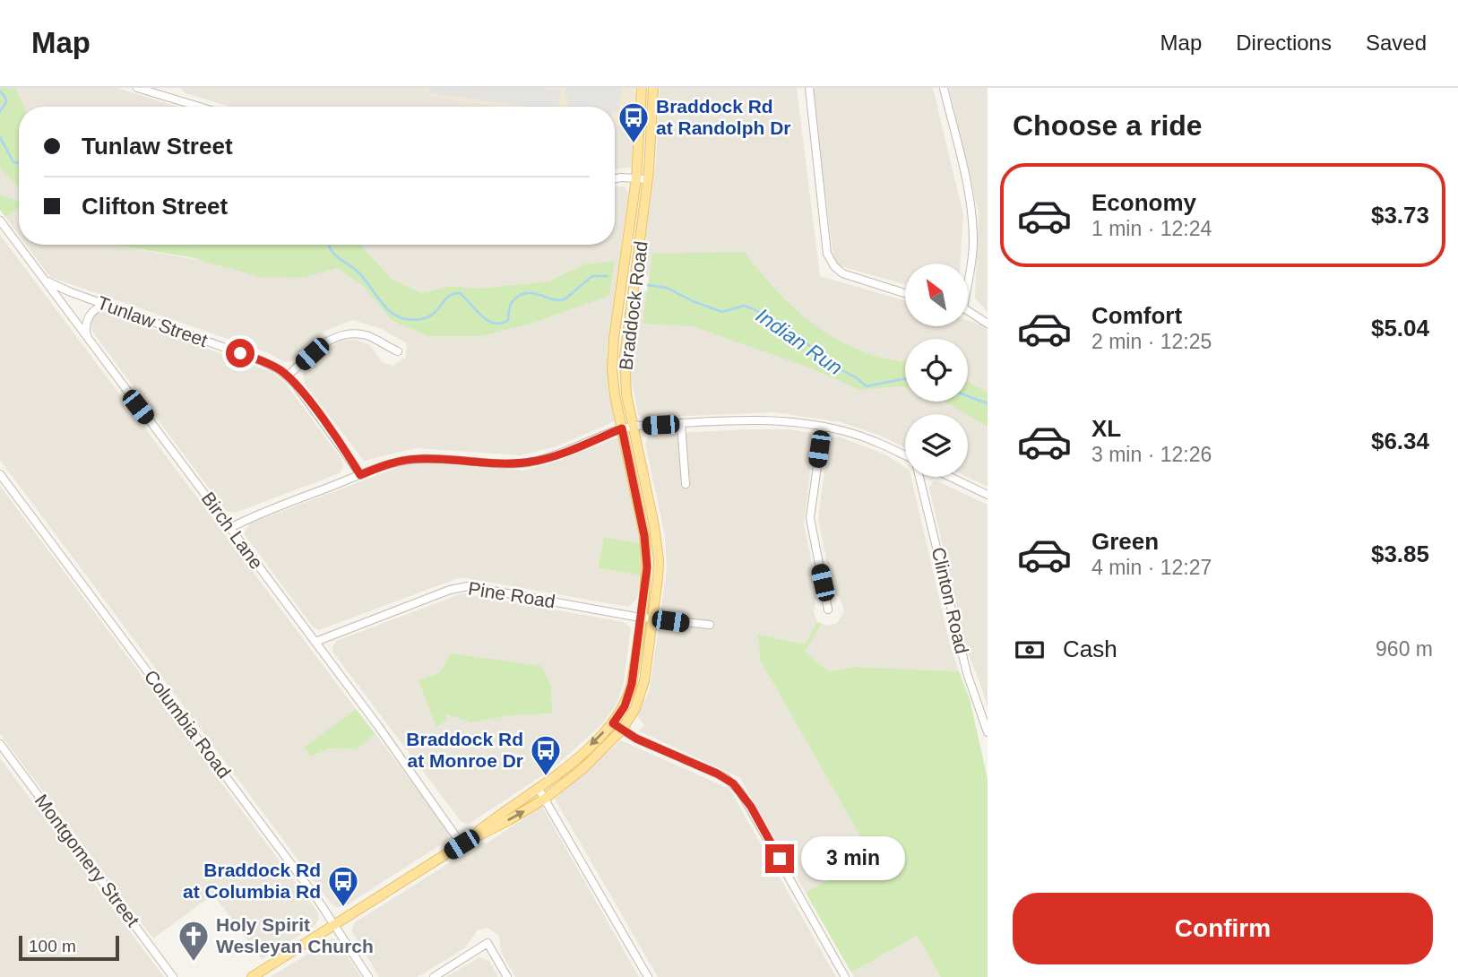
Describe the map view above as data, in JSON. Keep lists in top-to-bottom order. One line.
{"streets":{"main road":["Braddock Road"],"street":["Tunlaw Street","Birch Lane","Pine Road","Clinton Road","Columbia Road","Montgomery Street"]},"crossings":[["Braddock Road","Birch Lane"],["Braddock Road","Pine Road"],["Braddock Road","Columbia Road"],["Tunlaw Street","Birch Lane"],["Birch Lane","Pine Road"]],"water":["Indian Run"],"places":{"bus stop":["Braddock Rd at Randolph Dr","Braddock Rd at Monroe Dr","Braddock Rd at Columbia Rd"],"church":["Holy Spirit Wesleyan Church"]},"scale_bar":"100 m","north":"top left","page":{"header":"Map","nav":["Map","Directions","Saved"],"heading":"Choose a ride","banner":["Tunlaw Street","Clifton Street"],"list":[{"name":"Economy","note":"1 min · 12:24","value":"$3.73"},{"name":"Comfort","note":"2 min · 12:25","value":"$5.04"},{"name":"XL","note":"3 min · 12:26","value":"$6.34"},{"name":"Green","note":"4 min · 12:27","value":"$3.85"}],"pay":["Cash","960 m"],"bubble":"3 min","buttons":"Confirm","scale":"100 m"}}
